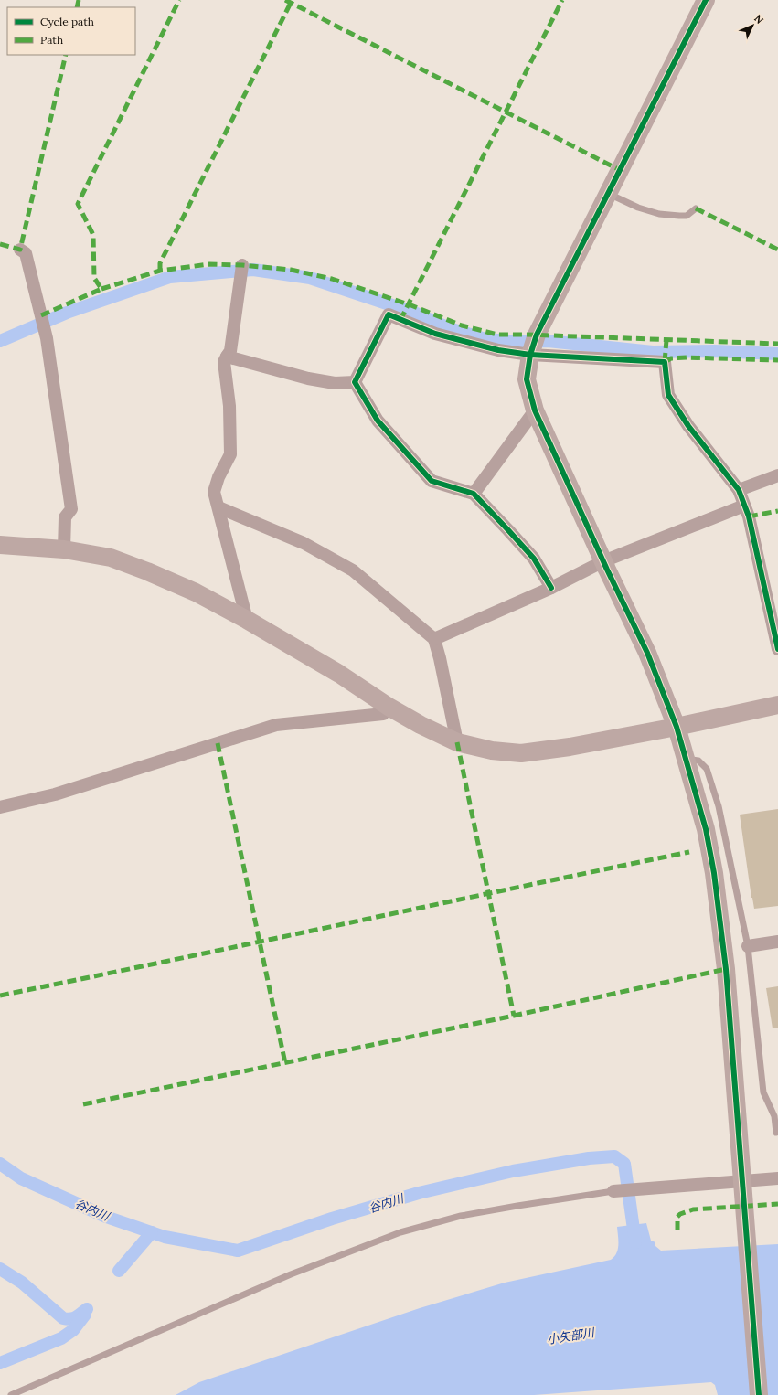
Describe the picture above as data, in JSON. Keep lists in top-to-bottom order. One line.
{"water":["谷内川","小矢部川"],"legend":["Cycle path","Path"],"north":"top right"}
